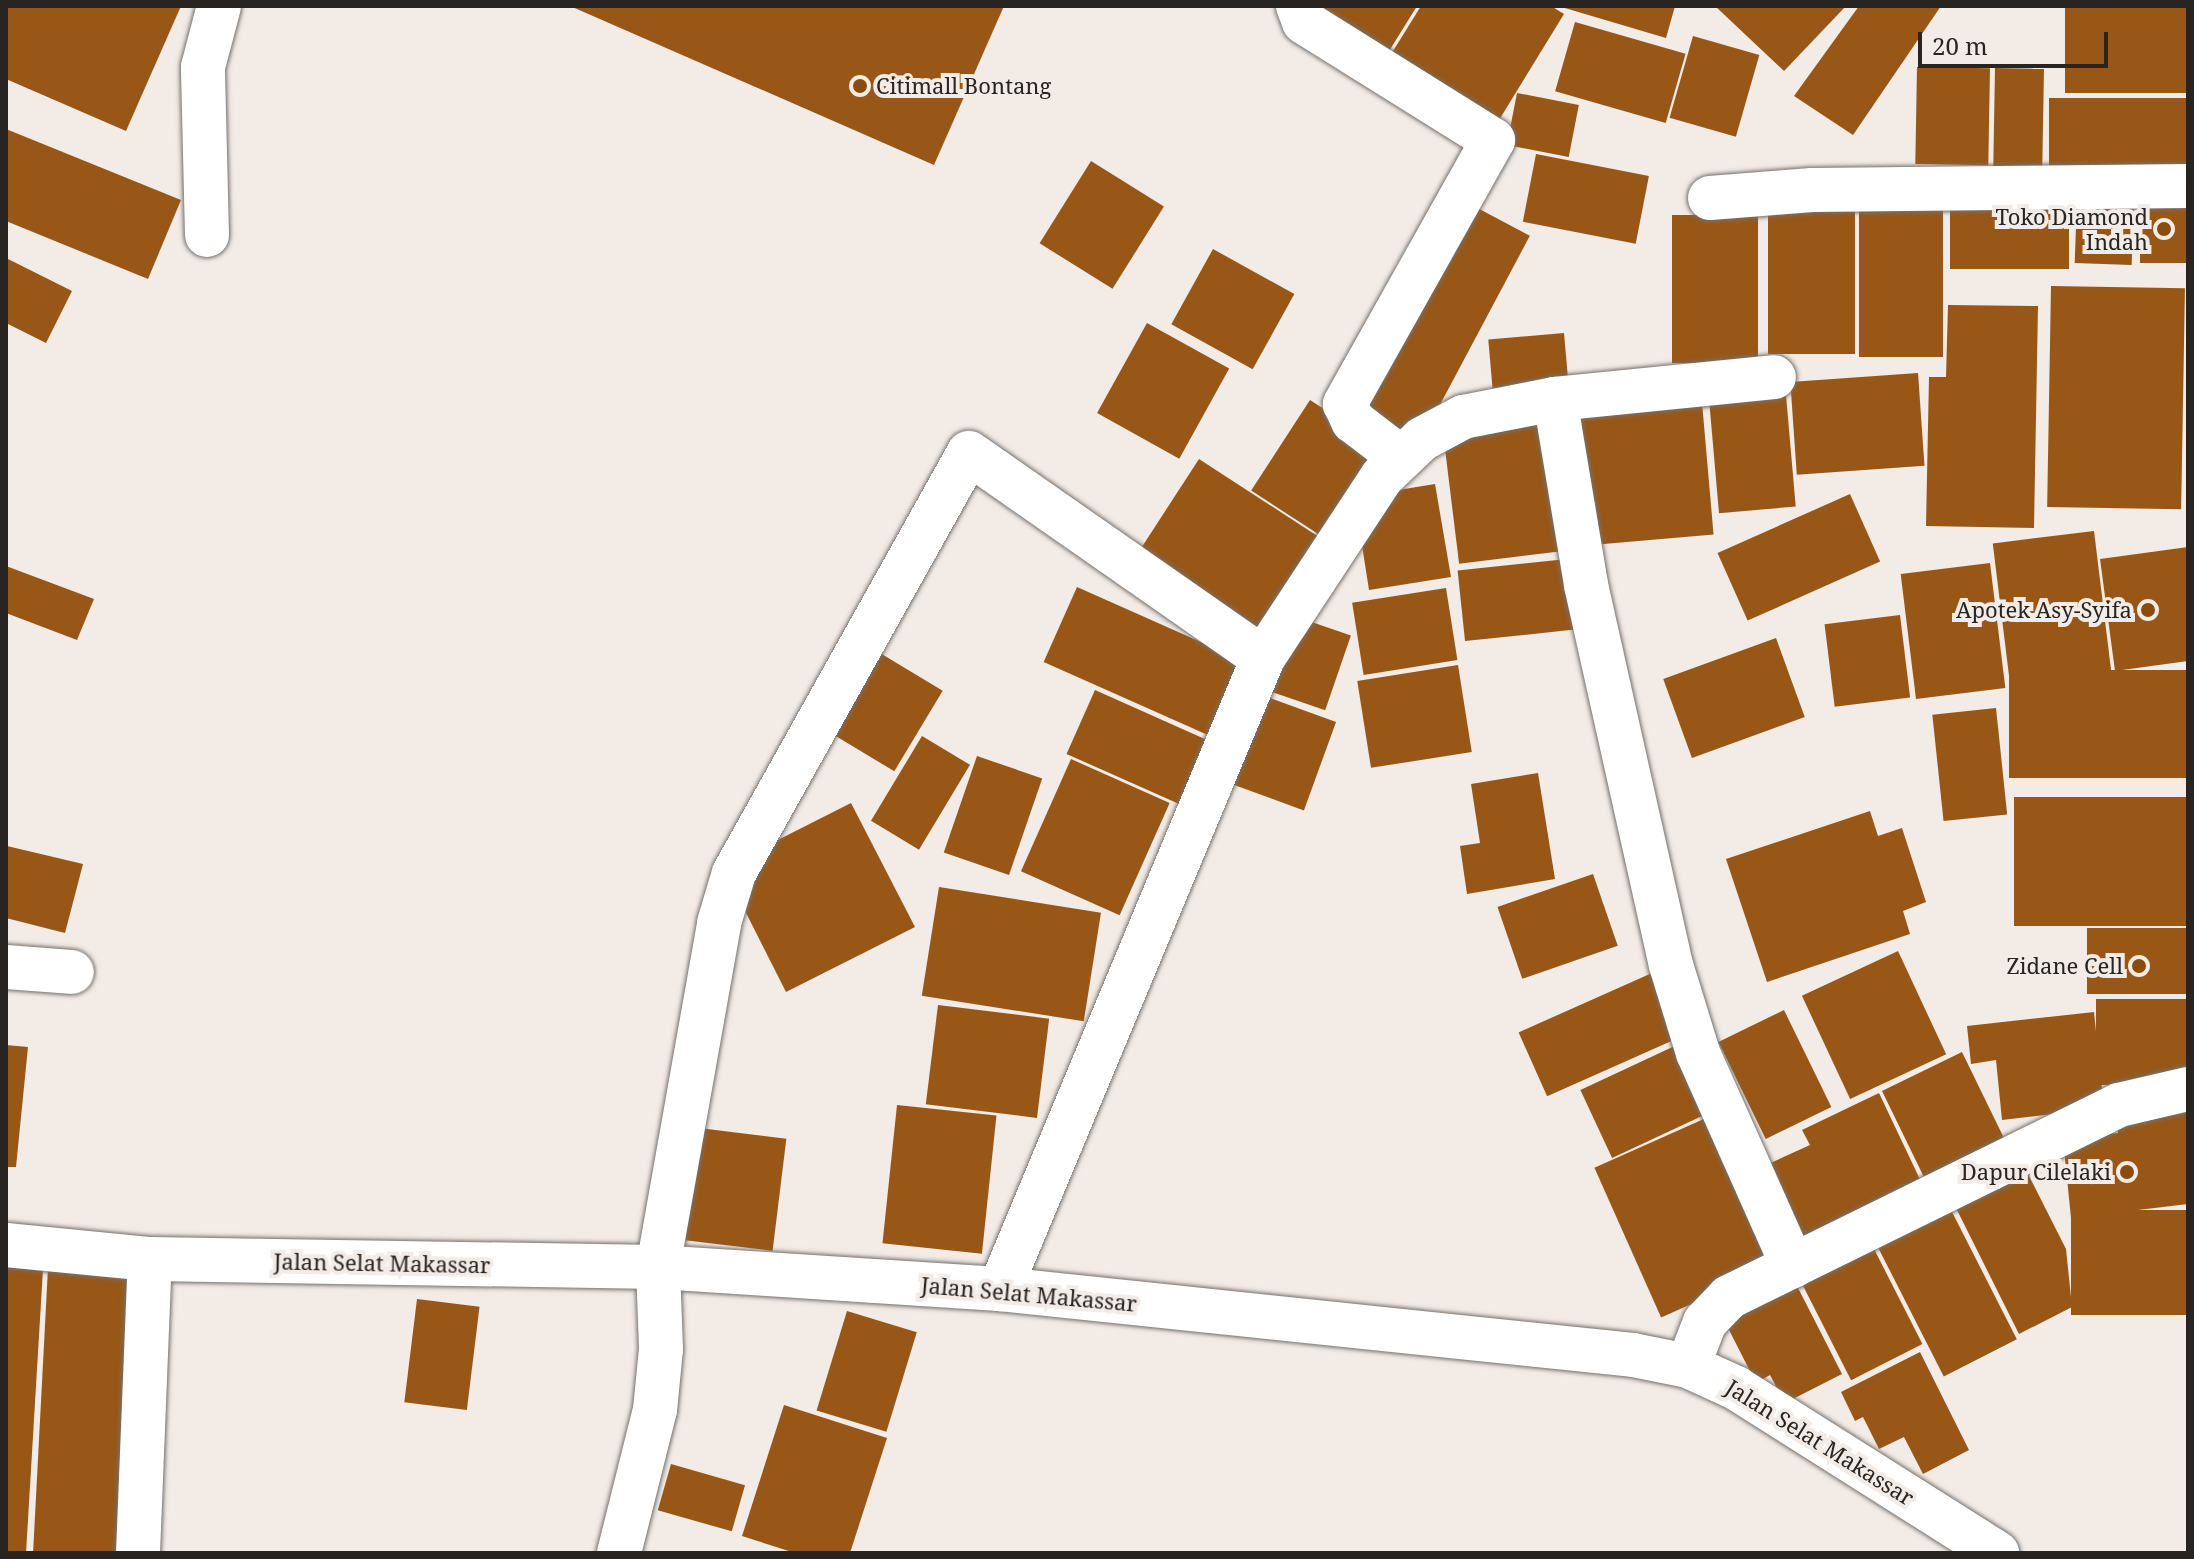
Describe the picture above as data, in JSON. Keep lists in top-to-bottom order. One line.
{"streets":{"street":["Jalan Selat Makassar"]},"places":["Citimall Bontang","Toko Diamond Indah","Apotek Asy-Syifa","Zidane Cell","Dapur Cilelaki"],"scale_bar":"20 m"}
